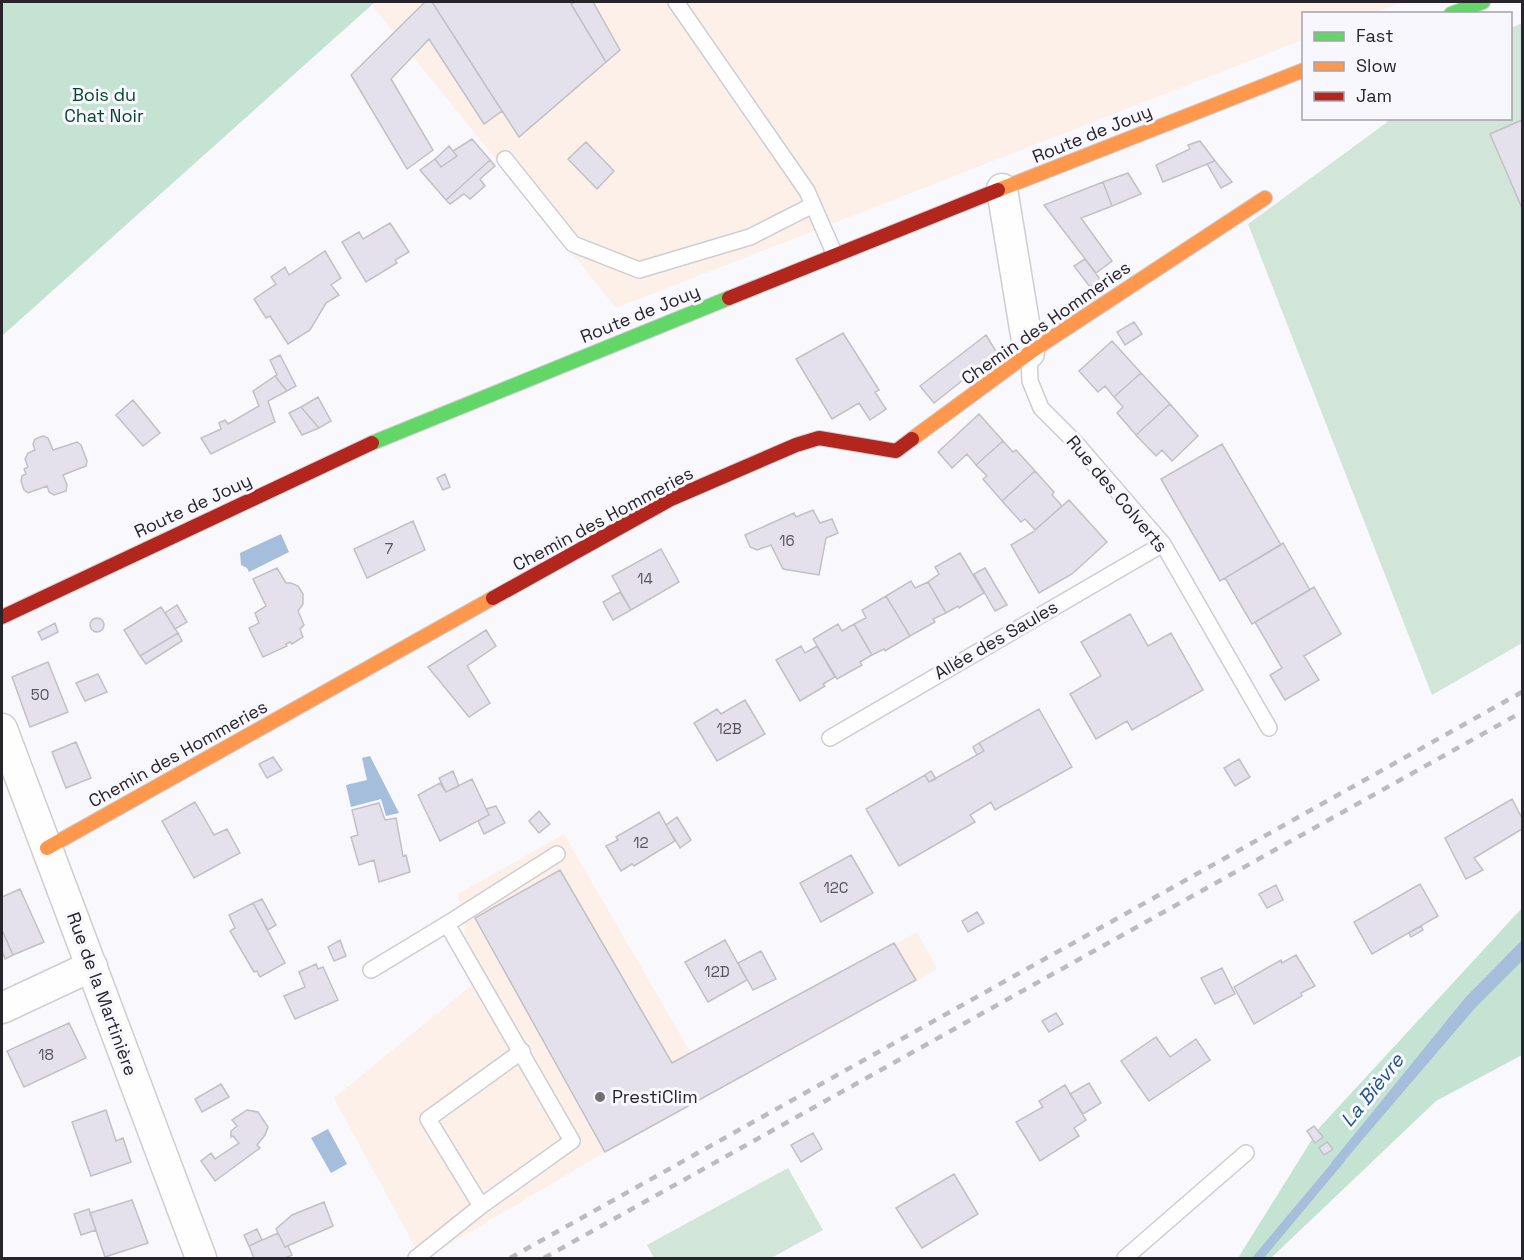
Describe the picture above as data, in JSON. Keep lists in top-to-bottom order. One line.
{"streets":{"main road":["Route de Jouy","Chemin des Hommeries"],"street":["Rue de la Martinière"],"lane":["Rue des Colverts","Allée des Saules"]},"crossings":[["Chemin des Hommeries","Rue des Colverts"],["Chemin des Hommeries","Rue de la Martinière"],["Rue des Colverts","Allée des Saules"]],"water":["La Bièvre"],"parks":["Bois du Chat Noir"],"places":["PrestiClim"],"house_numbers":["16","7","14","50","12B","12","12C","12D","18"],"legend":["Fast","Slow","Jam"]}
